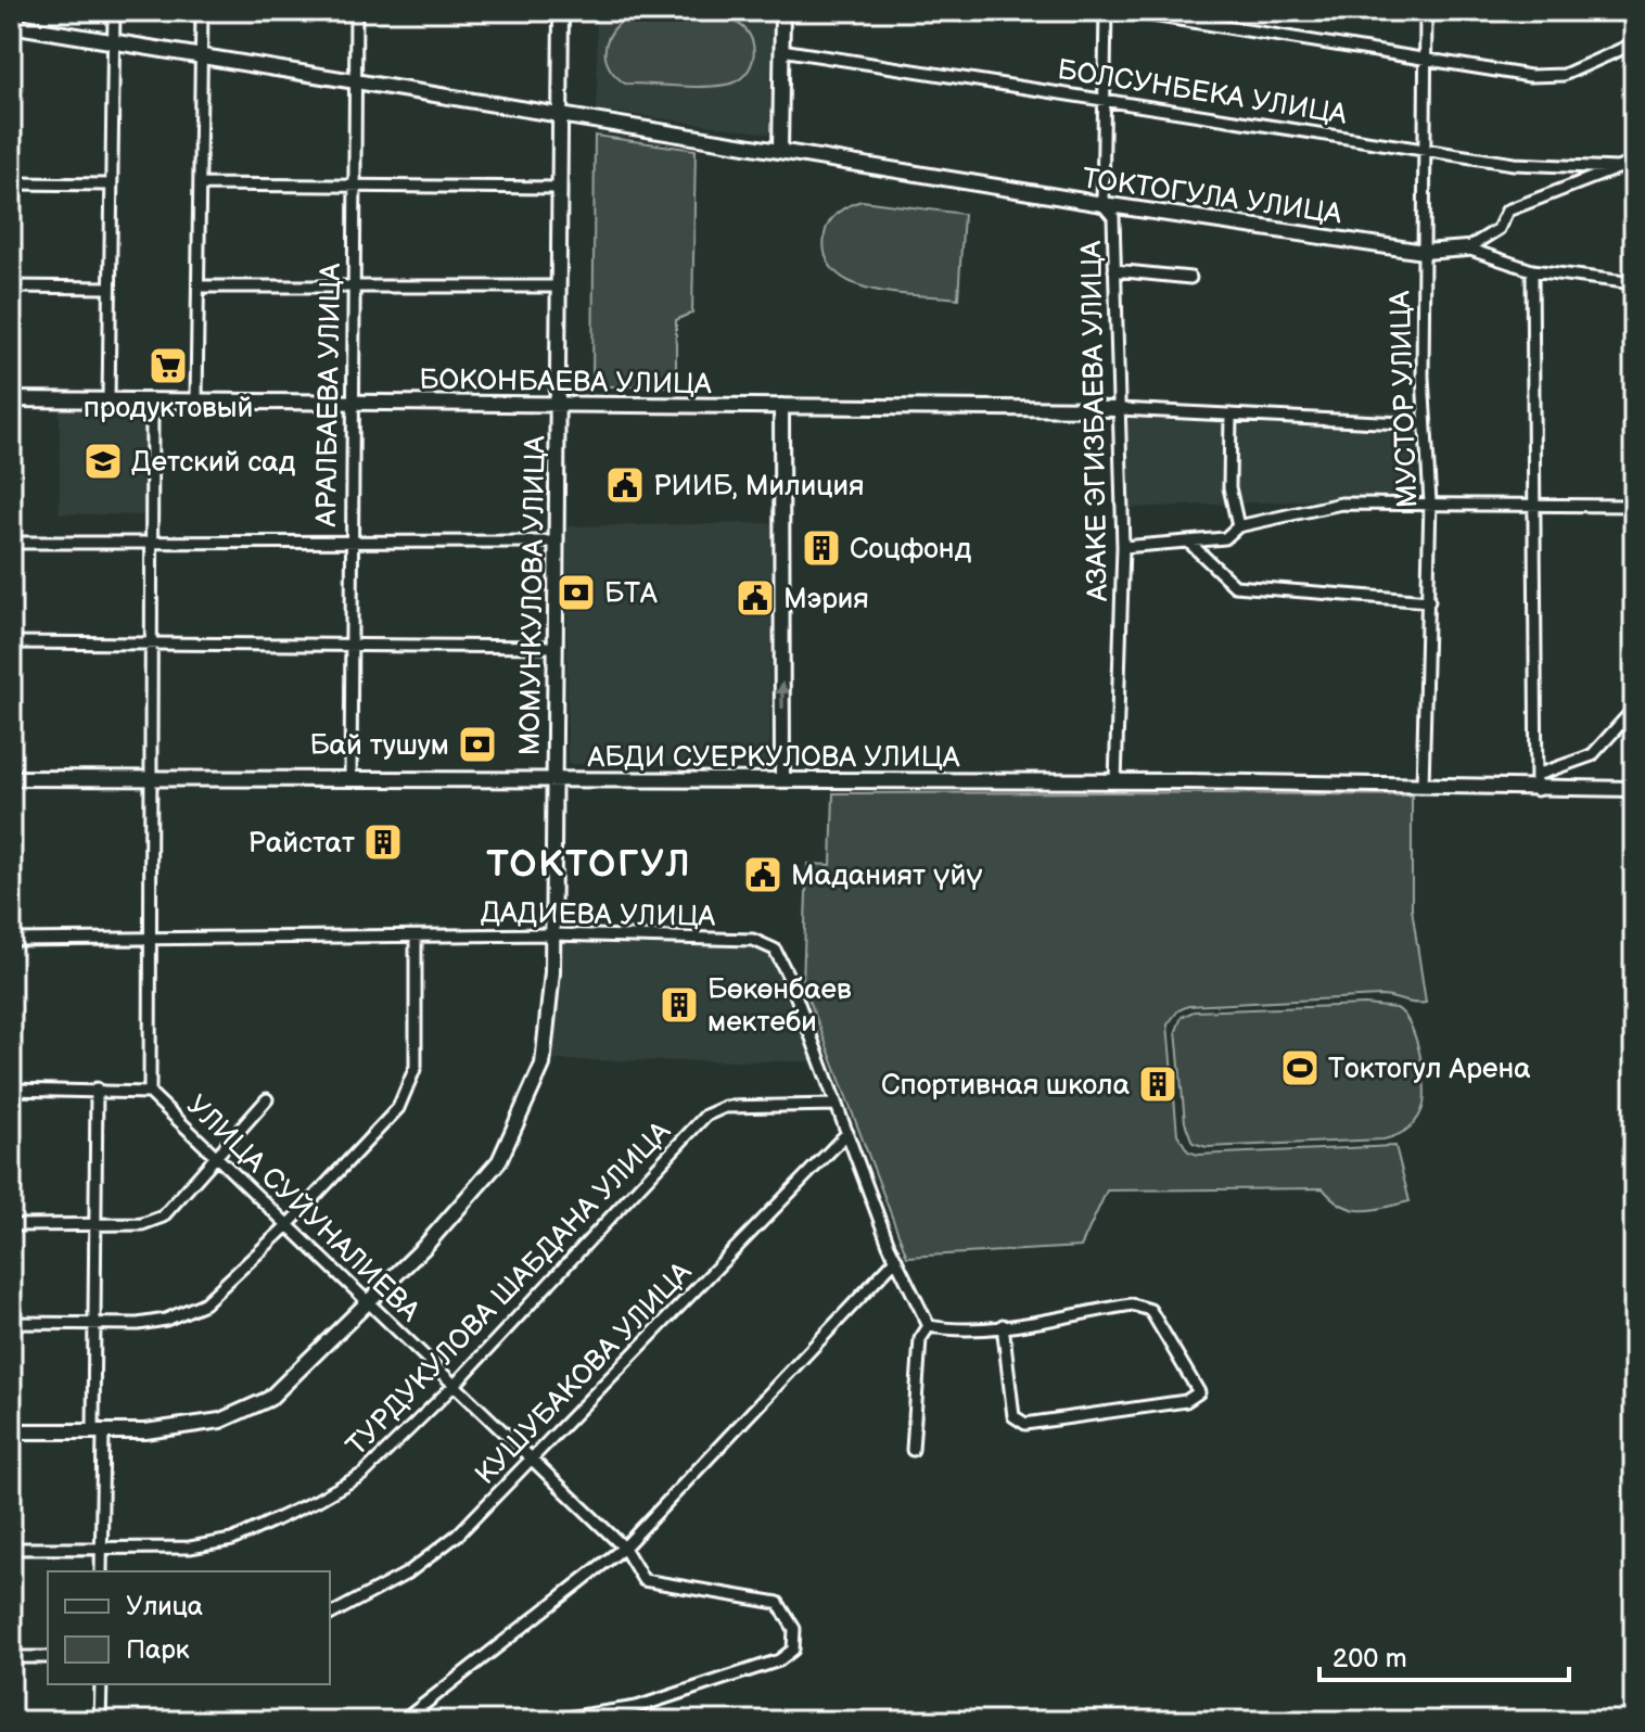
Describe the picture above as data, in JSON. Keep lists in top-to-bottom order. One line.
{"streets":{"street":["БОЛСУНБЕКА УЛИЦА","ТОКТОГУЛА УЛИЦА","БОКОНБАЕВА УЛИЦА","АРАЛБАЕВА УЛИЦА","МУСТОР УЛИЦА","АЗАКЕ ЭГИЗБАЕВА УЛИЦА","МОМУНКУЛОВА УЛИЦА","АБДИ СУЕРКУЛОВА УЛИЦА","ДАДИЕВА УЛИЦА","УЛИЦА СУЙУНАЛИЕВА","ТУРДУКУЛОВА ШАБДАНА УЛИЦА","КУШУБАКОВА УЛИЦА"]},"crossings":[["БОЛСУНБЕКА УЛИЦА","МУСТОР УЛИЦА"],["БОЛСУНБЕКА УЛИЦА","АЗАКЕ ЭГИЗБАЕВА УЛИЦА"],["ТОКТОГУЛА УЛИЦА","АРАЛБАЕВА УЛИЦА"],["ТОКТОГУЛА УЛИЦА","МУСТОР УЛИЦА"],["ТОКТОГУЛА УЛИЦА","АЗАКЕ ЭГИЗБАЕВА УЛИЦА"],["ТОКТОГУЛА УЛИЦА","МОМУНКУЛОВА УЛИЦА"],["БОКОНБАЕВА УЛИЦА","АРАЛБАЕВА УЛИЦА"],["БОКОНБАЕВА УЛИЦА","АЗАКЕ ЭГИЗБАЕВА УЛИЦА"],["БОКОНБАЕВА УЛИЦА","МОМУНКУЛОВА УЛИЦА"],["АРАЛБАЕВА УЛИЦА","АБДИ СУЕРКУЛОВА УЛИЦА"],["МУСТОР УЛИЦА","АБДИ СУЕРКУЛОВА УЛИЦА"],["АЗАКЕ ЭГИЗБАЕВА УЛИЦА","АБДИ СУЕРКУЛОВА УЛИЦА"],["МОМУНКУЛОВА УЛИЦА","АБДИ СУЕРКУЛОВА УЛИЦА"],["МОМУНКУЛОВА УЛИЦА","ДАДИЕВА УЛИЦА"],["МОМУНКУЛОВА УЛИЦА","УЛИЦА СУЙУНАЛИЕВА"],["ДАДИЕВА УЛИЦА","ТУРДУКУЛОВА ШАБДАНА УЛИЦА"],["ДАДИЕВА УЛИЦА","КУШУБАКОВА УЛИЦА"],["УЛИЦА СУЙУНАЛИЕВА","ТУРДУКУЛОВА ШАБДАНА УЛИЦА"],["УЛИЦА СУЙУНАЛИЕВА","КУШУБАКОВА УЛИЦА"]],"districts":["ТОКТОГУЛ"],"places":{"supermarket":["продуктовый"],"school or university":["Детский сад"],"public building":["РИИБ, Милиция","Мэрия","Маданият үйү"],"building":["Соцфонд","Райстат","Бөкөнбаев мектеби","Спортивная школа"],"bank":["БТА","Бай тушум"],"sports":["Токтогул Арена"]},"legend":["Улица","Парк"],"scale_bar":"200 m"}
